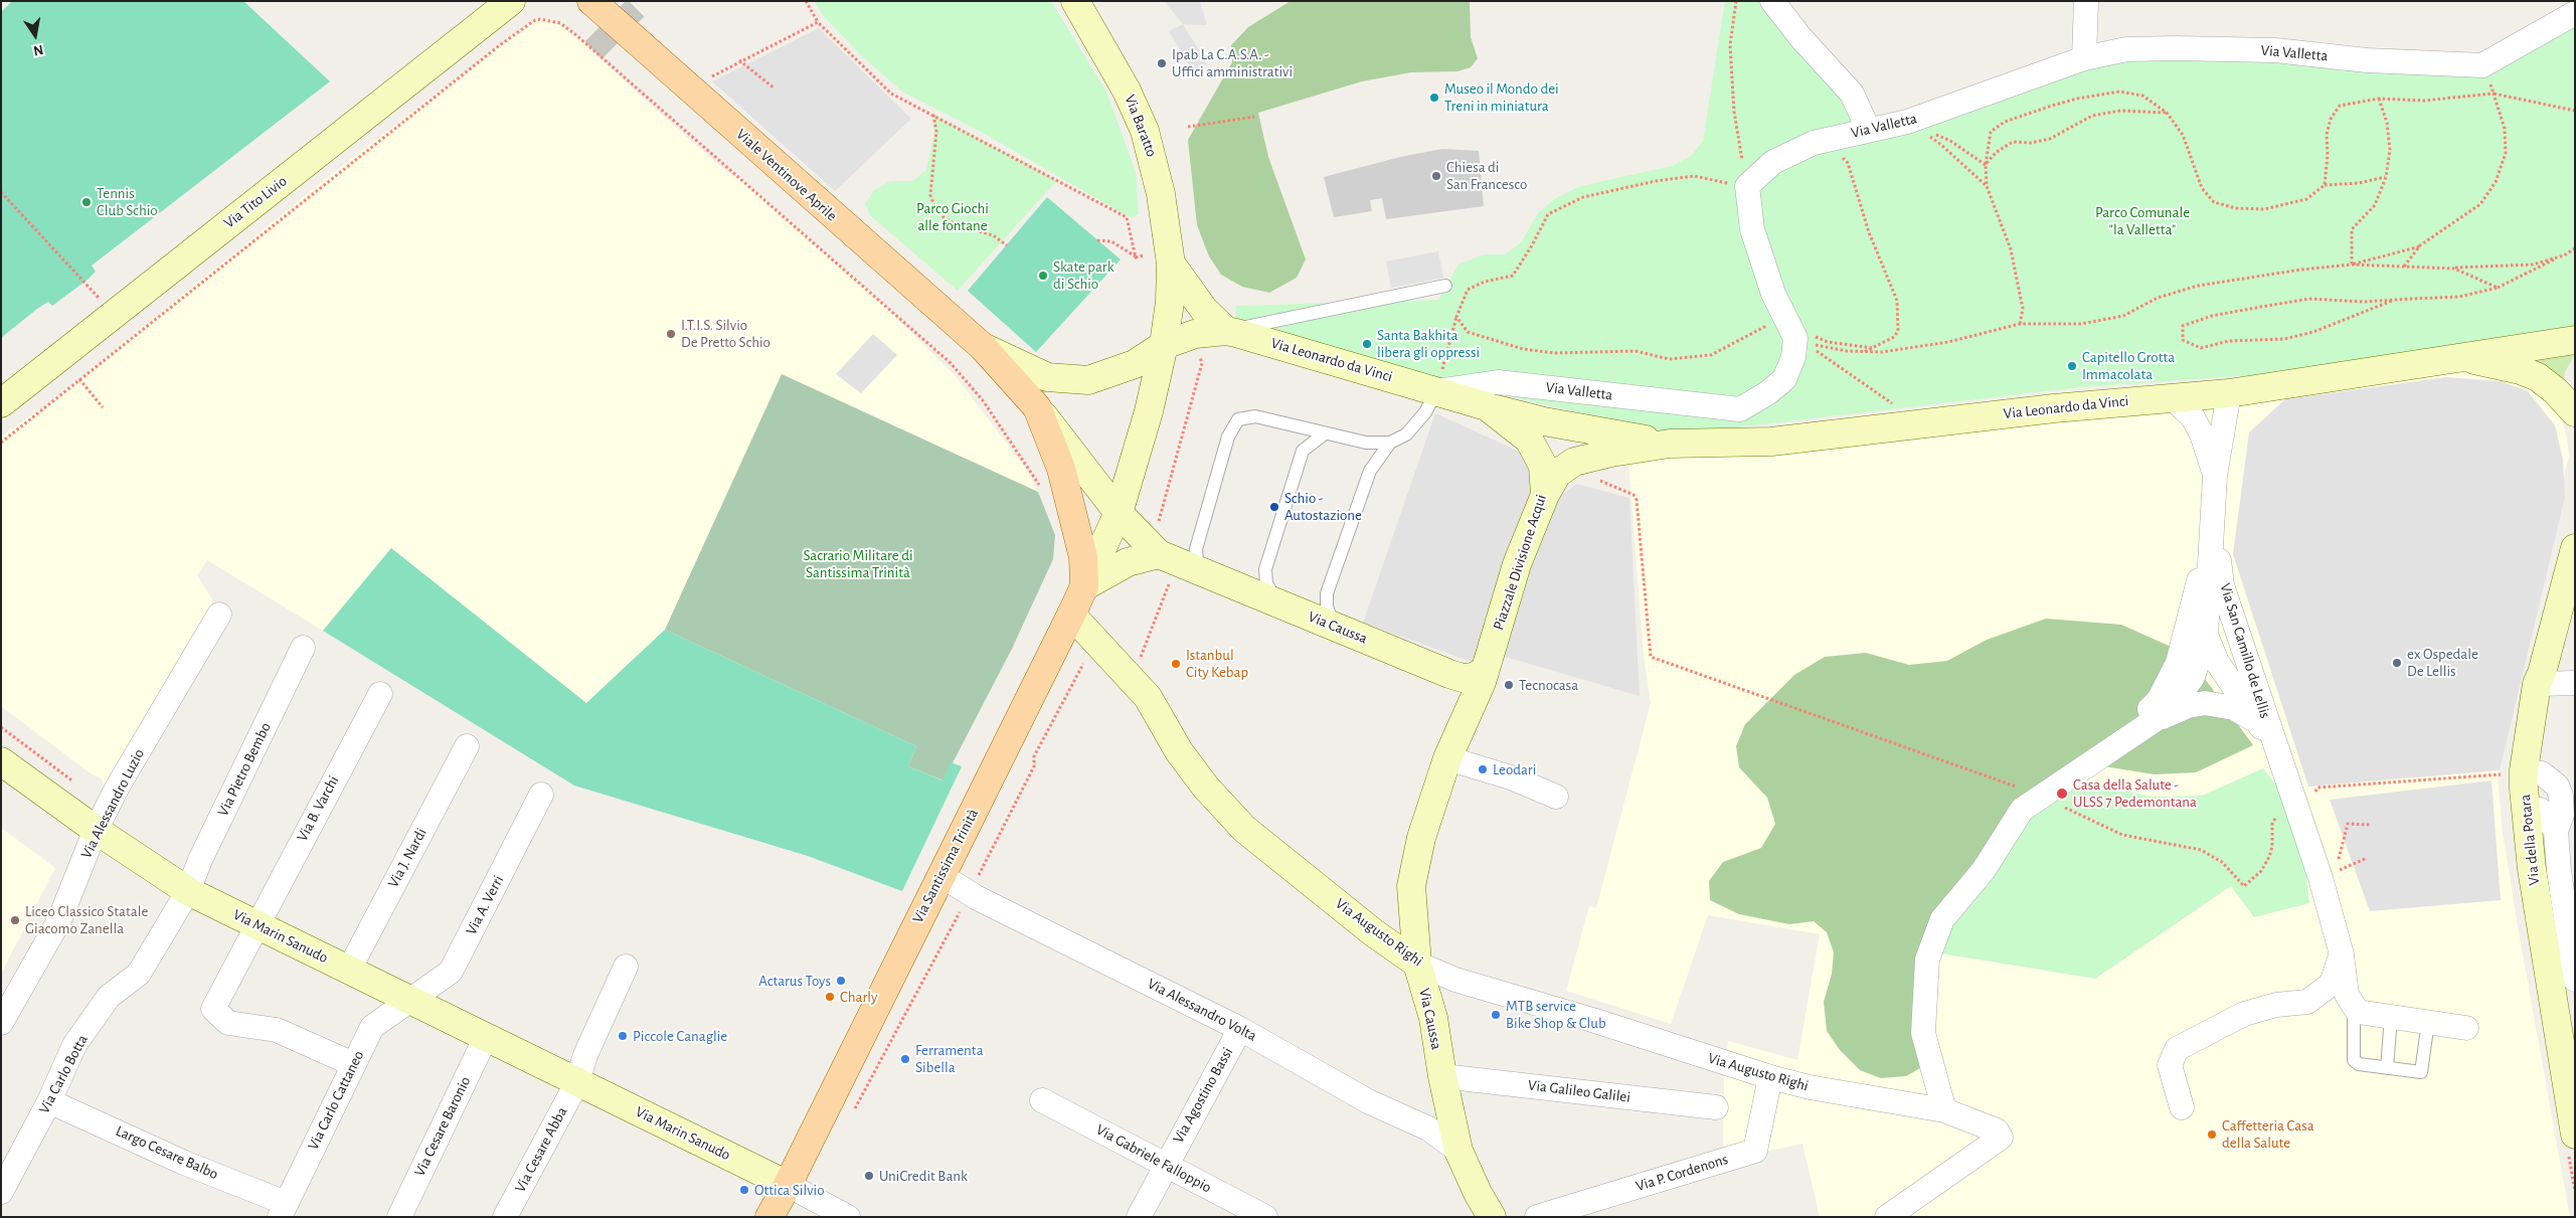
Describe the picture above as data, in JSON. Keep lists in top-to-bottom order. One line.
{"streets":{"main road":["Viale Ventinove Aprile","Via Santissima Trinità"],"street":["Via Valletta","Via Baratto","Via Tito Livio","Via Leonardo da Vinci","Piazzale Divisione Acqui","Via Caussa","Via San Camillo de Lellis","Via Pietro Bembo","Via Alessandro Luzio","Via B. Varchi","Via della Potara","Via J. Nardi","Via A. Verri","Via Augusto Righi","Via Marin Sanudo","Via Alessandro Volta","Via Carlo Botta","Via Galileo Galilei","Via Agostino Bassi","Via Carlo Cattaneo","Via Cesare Baronio","Via Cesare Abba","Largo Cesare Balbo","Via Gabriele Falloppio","Via P. Cordenons"]},"crossings":[["Via Valletta","Via Leonardo da Vinci"],["Via Valletta","Piazzale Divisione Acqui"],["Via Baratto","Viale Ventinove Aprile"],["Via Baratto","Via Leonardo da Vinci"],["Via Baratto","Via Caussa"],["Via Baratto","Via Santissima Trinità"],["Viale Ventinove Aprile","Via Caussa"],["Viale Ventinove Aprile","Via Santissima Trinità"],["Via Leonardo da Vinci","Piazzale Divisione Acqui"],["Via Leonardo da Vinci","Via San Camillo de Lellis"],["Piazzale Divisione Acqui","Via Caussa"],["Via Caussa","Via Santissima Trinità"],["Via Caussa","Via Augusto Righi"],["Via Caussa","Via Alessandro Volta"],["Via Caussa","Via Galileo Galilei"],["Via San Camillo de Lellis","Via Augusto Righi"],["Via Pietro Bembo","Via Marin Sanudo"],["Via Pietro Bembo","Via Carlo Botta"],["Via Alessandro Luzio","Via Marin Sanudo"],["Via B. Varchi","Via Marin Sanudo"],["Via B. Varchi","Via Carlo Cattaneo"],["Via J. Nardi","Via Marin Sanudo"],["Via Santissima Trinità","Via Augusto Righi"],["Via Santissima Trinità","Via Marin Sanudo"],["Via Santissima Trinità","Via Alessandro Volta"],["Via A. Verri","Via Marin Sanudo"],["Via A. Verri","Via Carlo Cattaneo"],["Via Augusto Righi","Via P. Cordenons"],["Via Marin Sanudo","Via Carlo Botta"],["Via Marin Sanudo","Via Carlo Cattaneo"],["Via Marin Sanudo","Via Cesare Baronio"],["Via Marin Sanudo","Via Cesare Abba"],["Via Alessandro Volta","Via Agostino Bassi"],["Via Carlo Botta","Largo Cesare Balbo"],["Via Agostino Bassi","Via Gabriele Falloppio"],["Via Carlo Cattaneo","Largo Cesare Balbo"]],"parks":["Parco Giochi alle fontane","Parco Comunale \"la Valletta\"","Sacrario Militare di Santissima Trinità"],"places":["Ipab La C.A.S.A. - Uffici amministrativi","Museo il Mondo dei Treni in miniatura","Chiesa di San Francesco","Tennis Club Schio","Skate park di Schio","I.T.I.S. Silvio De Pretto Schio","Santa Bakhita libera gli oppressi","Capitello Grotta Immacolata","Schio - Autostazione","ex Ospedale De Lellis","Istanbul City Kebap","Tecnocasa","Leodari","Casa della Salute - ULSS 7 Pedemontana","Liceo Classico Statale Giacomo Zanella","Actarus Toys","Charly","MTB service Bike Shop & Club","Piccole Canaglie","Ferramenta Sibella","Caffetteria Casa della Salute","UniCredit Bank","Ottica Silvio"],"north":"bottom"}
